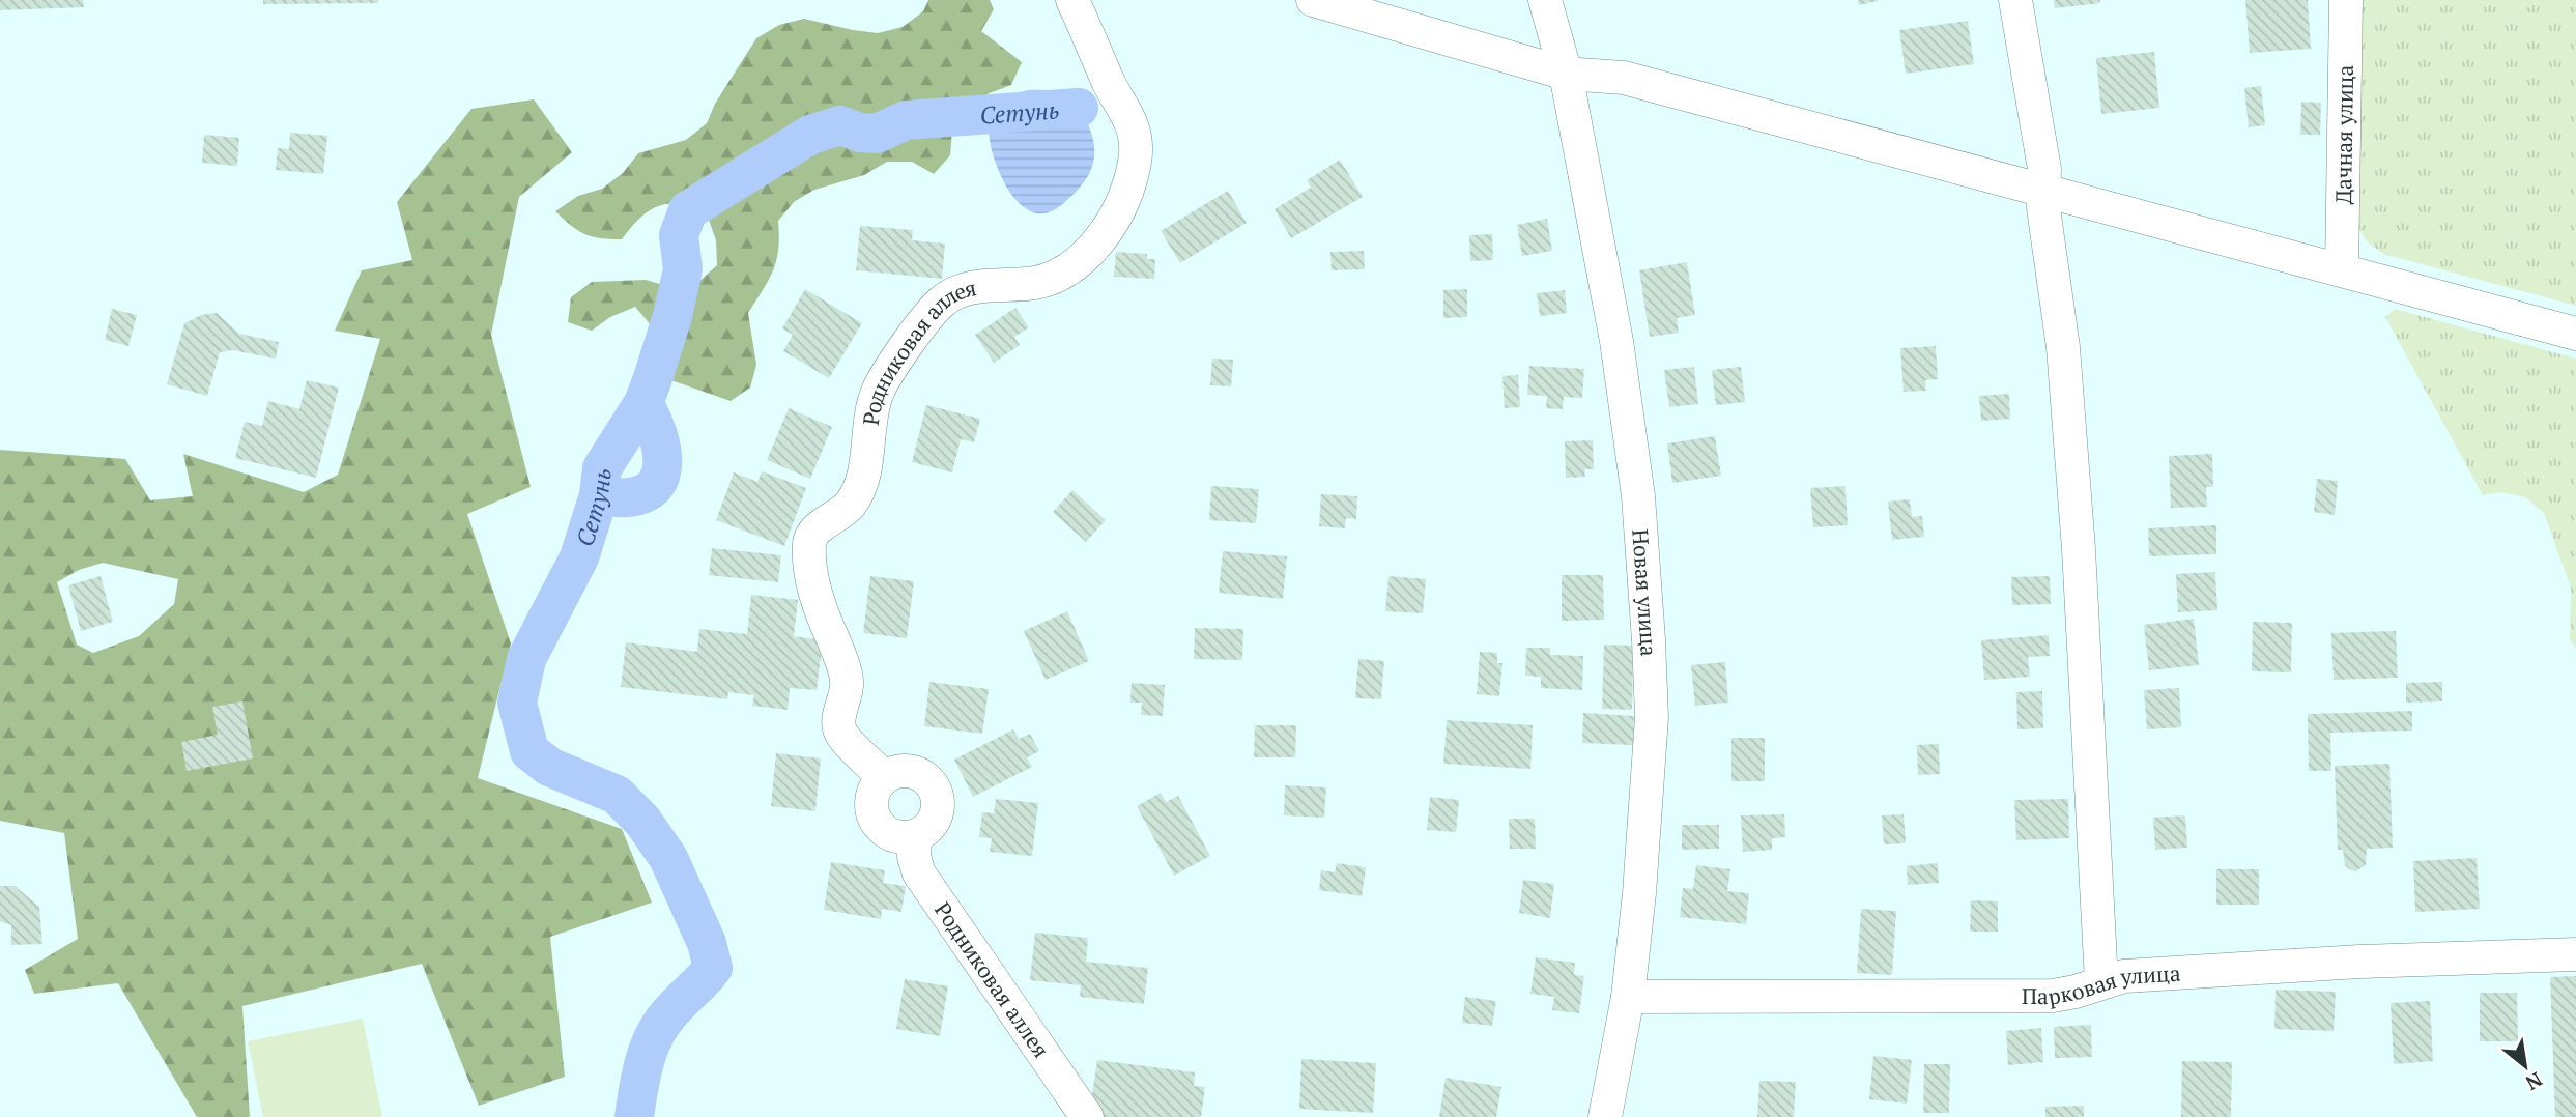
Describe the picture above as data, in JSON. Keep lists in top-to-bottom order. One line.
{"streets":{"street":["Дачная улица","Родниковая аллея","Новая улица","Парковая улица"]},"crossings":[["Новая улица","Парковая улица"]],"water":["Сетунь"],"north":"bottom right"}
